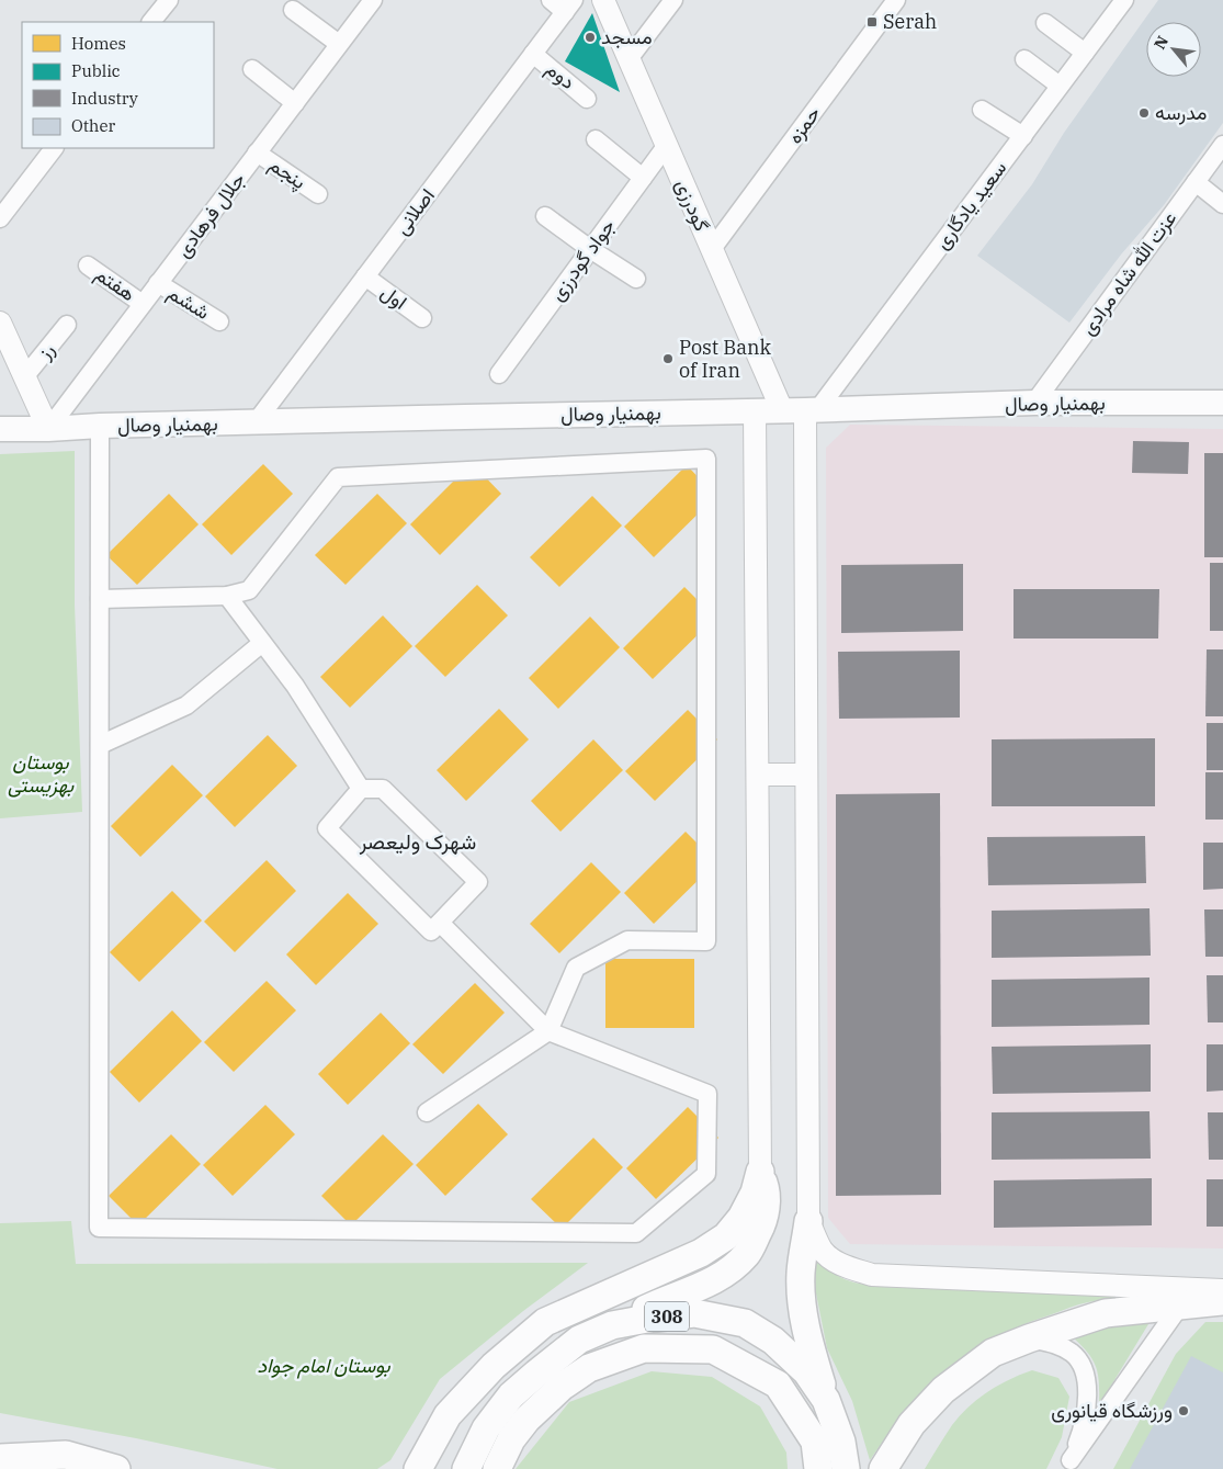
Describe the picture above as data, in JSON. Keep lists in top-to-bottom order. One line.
{"streets":{"main road":["بهمنیار وصال","308"],"street":["دوم","حمزه","پنجم","گودرزی","سعید یادگاری","اصلانی","جلال فرهادی","جواد گودرزی","عزت الله شاه مرادی","هفتم","اول","ششم","رز"]},"crossings":[["دوم","اصلانی"],["حمزه","گودرزی"],["پنجم","جلال فرهادی"],["گودرزی","سعید یادگاری"],["گودرزی","جواد گودرزی"],["گودرزی","بهمنیار وصال"],["سعید یادگاری","بهمنیار وصال"],["اصلانی","اول"],["اصلانی","بهمنیار وصال"],["جلال فرهادی","هفتم"],["جلال فرهادی","ششم"],["جلال فرهادی","بهمنیار وصال"],["عزت الله شاه مرادی","بهمنیار وصال"]],"districts":["شهرک ولیعصر"],"parks":["بوستان بهزیستی","بوستان امام جواد"],"places":{"transit":["Serah"],"other":["مسجد","مدرسه","Post Bank of Iran","ورزشگاه قیانوری"]},"legend":["Homes","Public","Industry","Other"],"north":"top left"}
